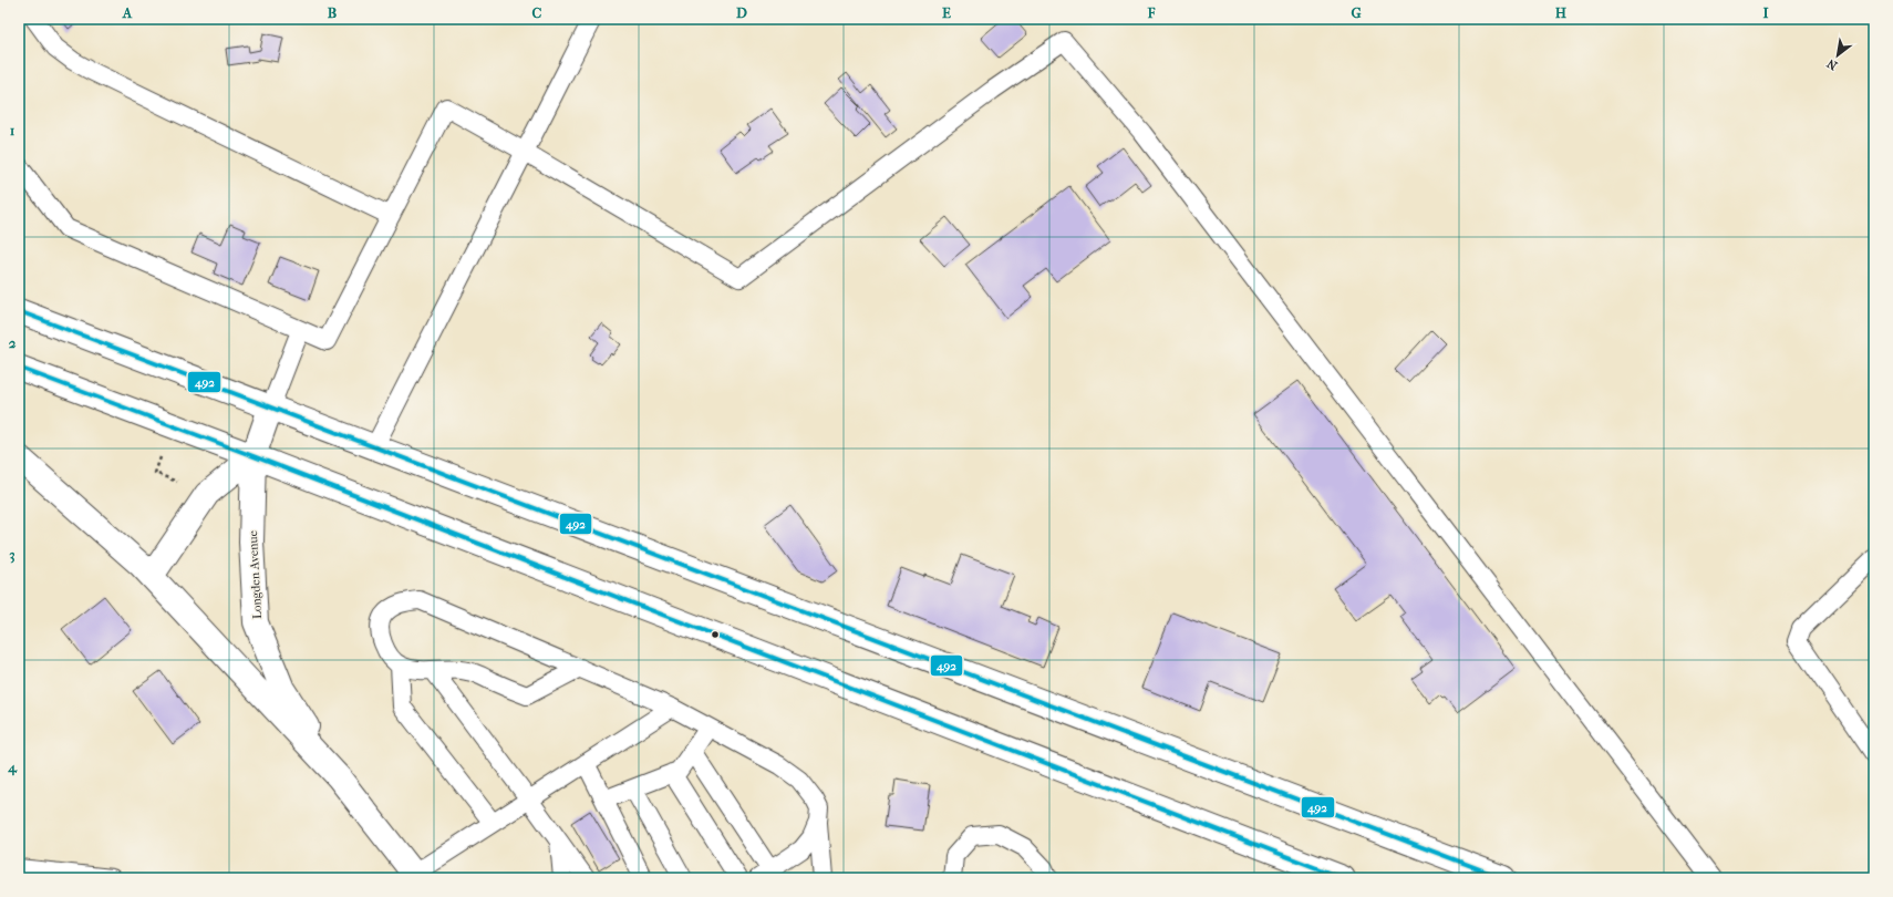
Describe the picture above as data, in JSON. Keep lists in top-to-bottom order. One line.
{"streets":{"main road":["Longden Avenue"]},"lines":["transit line 492"],"north":"bottom left","grid":{"columns":["A","B","C","D","E","F","G","H","I"],"rows":["1","2","3","4"]}}
